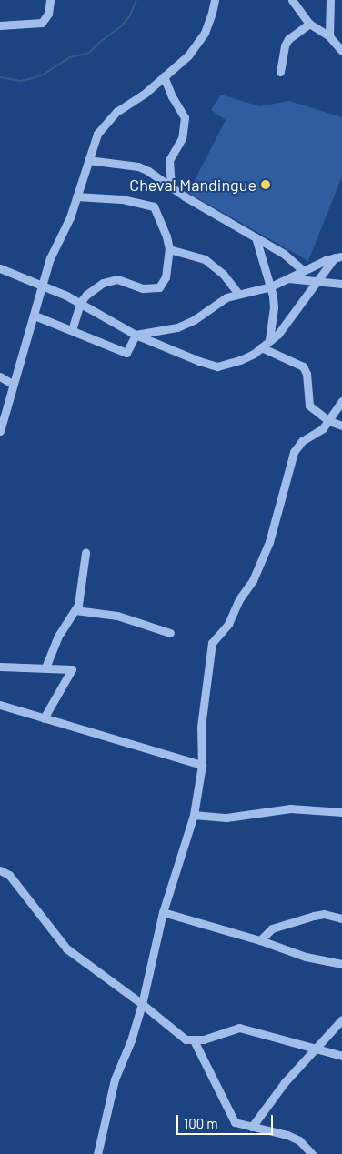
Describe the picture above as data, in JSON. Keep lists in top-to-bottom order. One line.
{"places":["Cheval Mandingue"],"scale_bar":"100 m"}
